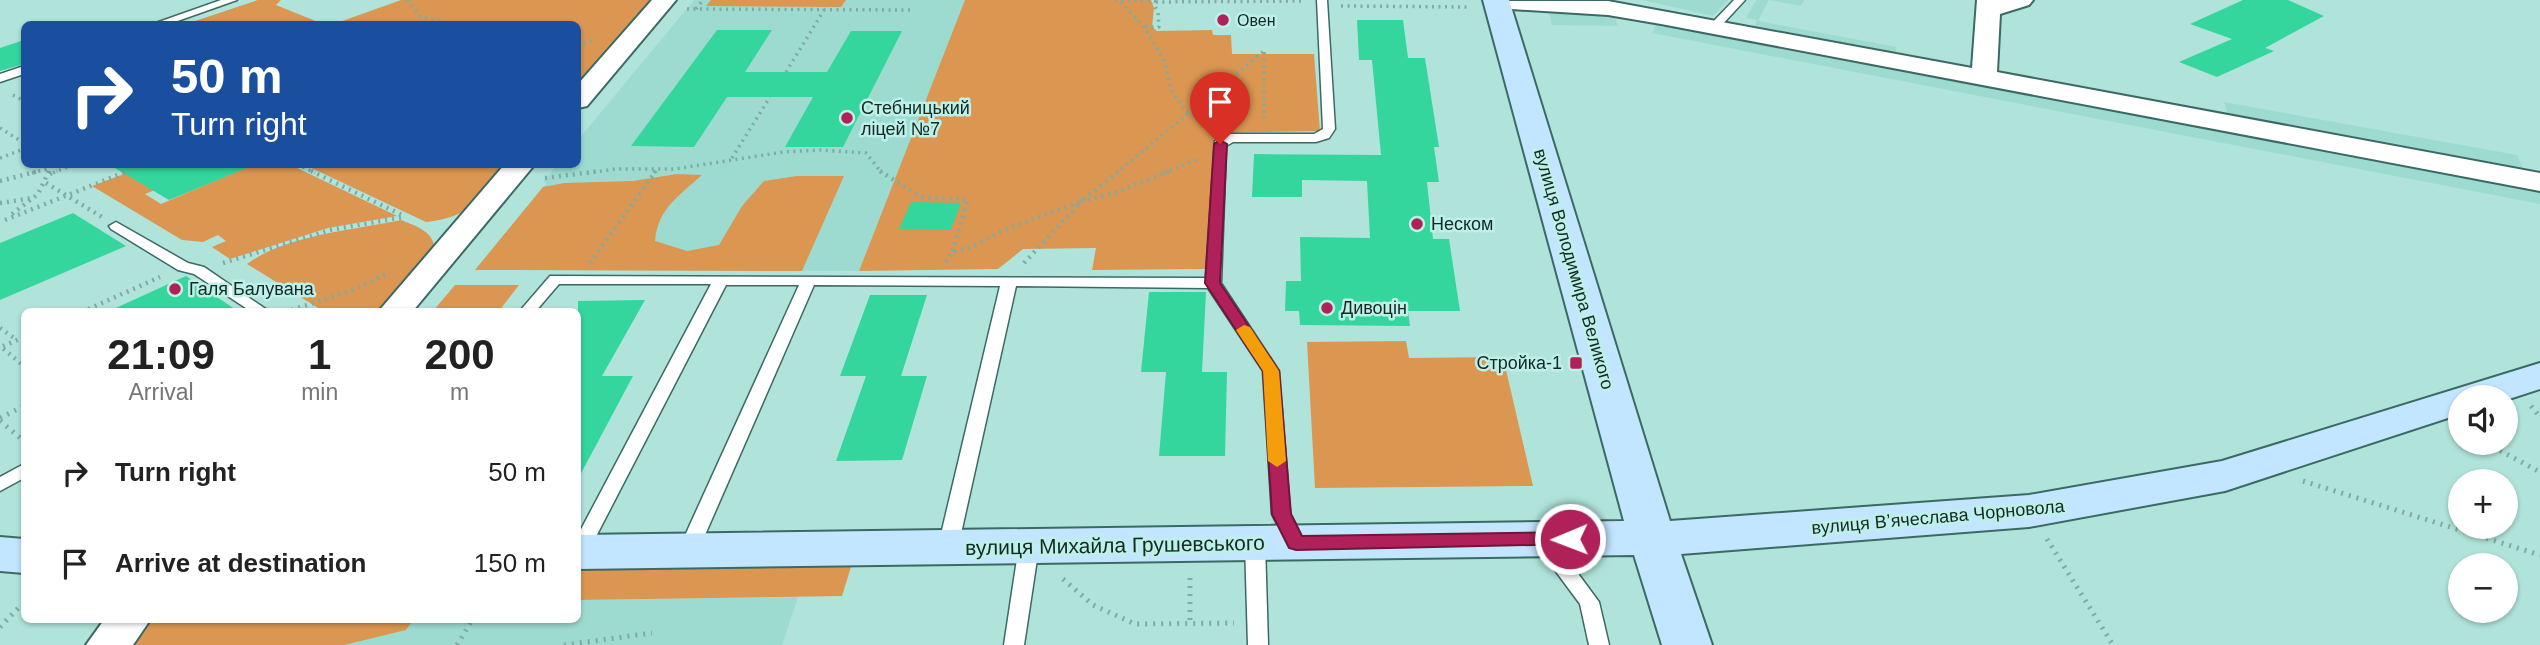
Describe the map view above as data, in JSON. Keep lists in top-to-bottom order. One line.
{"streets":{"street":["вулиця Володимира Великого","вулиця Вʼячеслава Чорновола","вулиця Михайла Грушевського"]},"crossings":[["вулиця Володимира Великого","вулиця Вʼячеслава Чорновола"],["вулиця Володимира Великого","вулиця Михайла Грушевського"],["вулиця Вʼячеслава Чорновола","вулиця Михайла Грушевського"]],"places":{"other":["Овен","Стебницький ліцей №7","Неском","Галя Балувана","Дивоцін"],"transit":["Стройка-1"]},"page":{"turn":["50 m","Turn right"],"eta":["21:09","Arrival","1","min","200","m"],"map_buttons":["+","−"],"list":[{"name":"Turn right","value":"50 m"},{"name":"Arrive at destination","value":"150 m"}]}}
